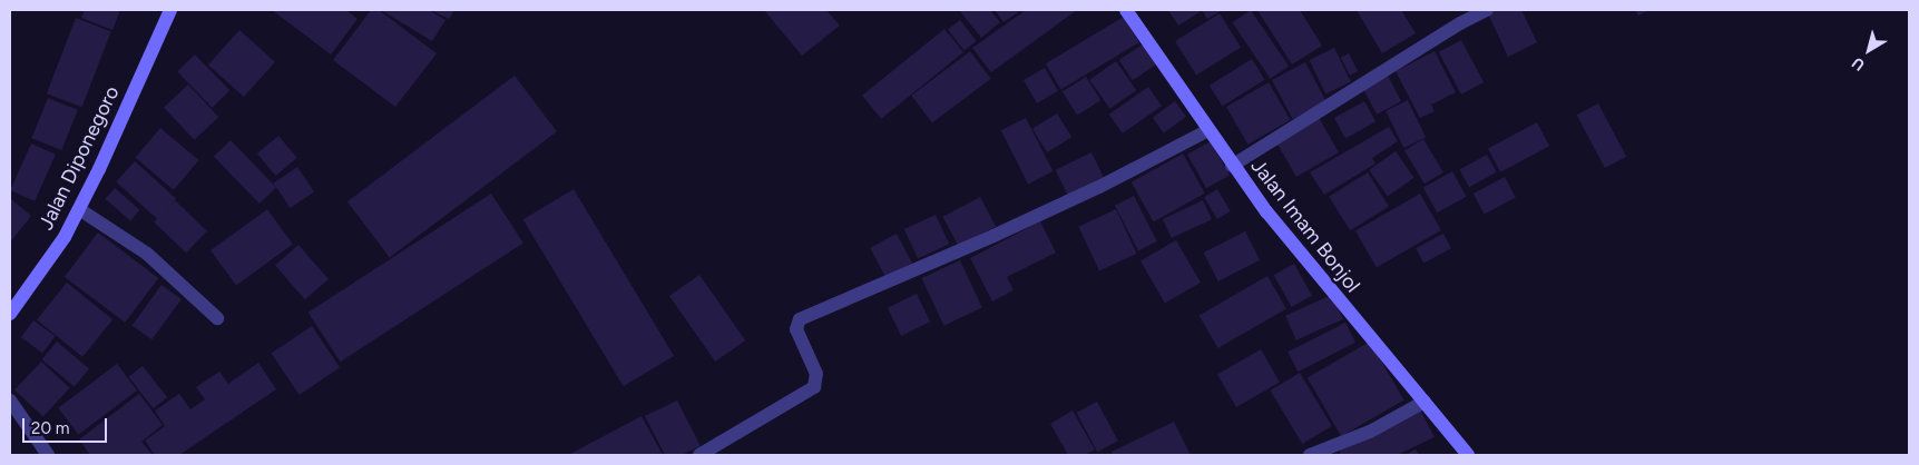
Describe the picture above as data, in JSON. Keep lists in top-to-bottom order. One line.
{"streets":{"main road":["Jalan Diponegoro","Jalan Imam Bonjol"]},"scale_bar":"20 m","north":"bottom left"}
